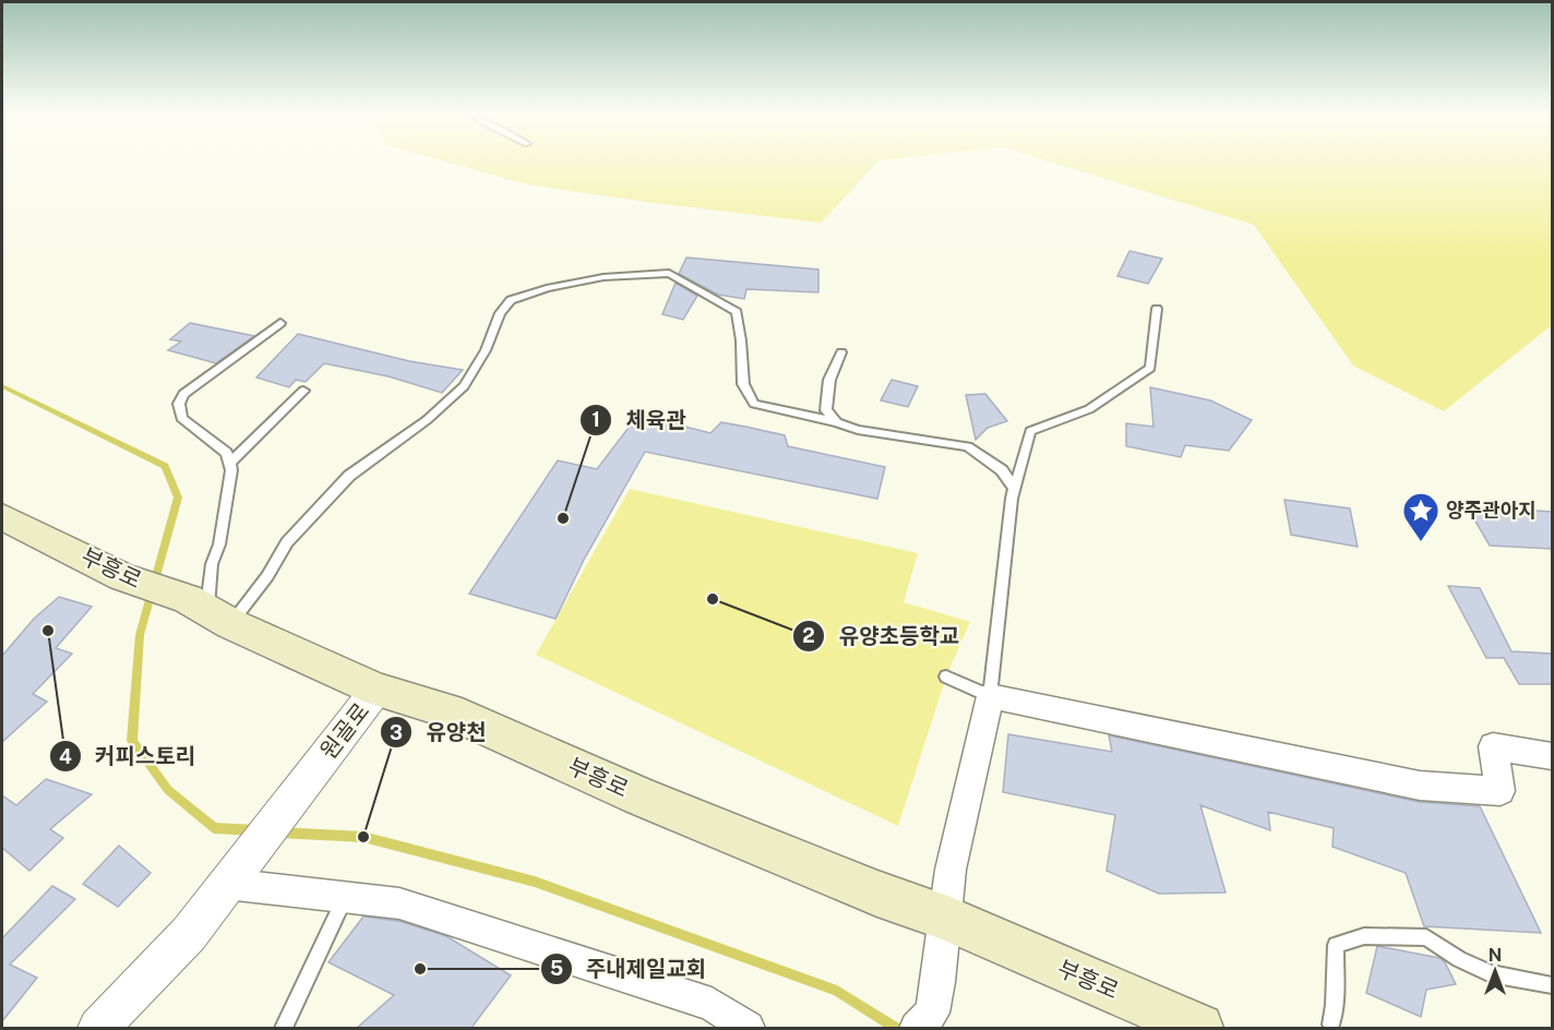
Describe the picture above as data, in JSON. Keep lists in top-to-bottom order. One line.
{"streets":{"main road":["부흥로"],"street":["원골로"]},"crossings":[["부흥로","원골로"]],"places":{"other":["체육관","유양초등학교","커피스토리","유양천","주내제일교회"],"place":["양주관아지"]},"north":"top"}
